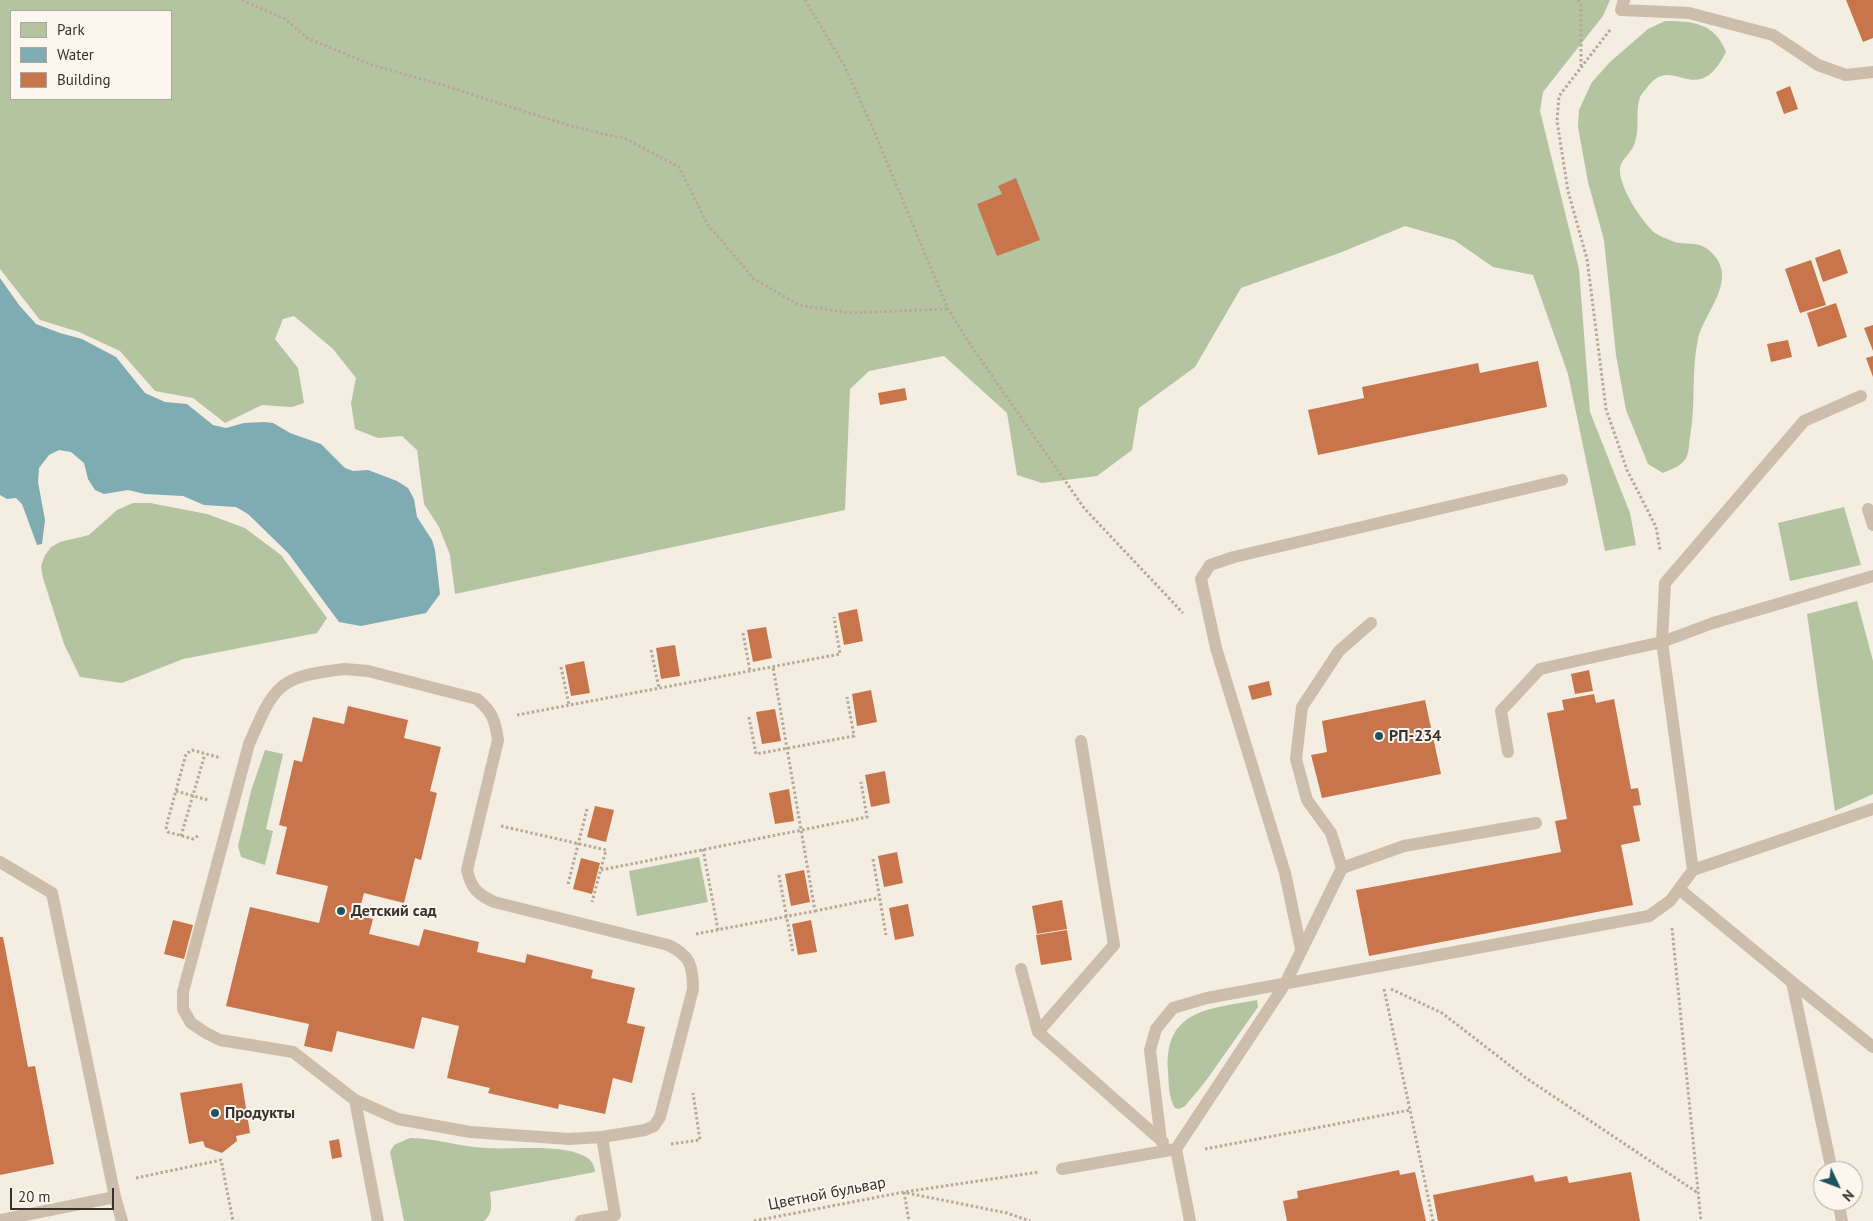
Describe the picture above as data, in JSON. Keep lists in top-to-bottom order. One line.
{"streets":{"path":["Цветной бульвар"]},"places":["РП-234","Детский сад","Продукты"],"legend":["Park","Water","Building"],"scale_bar":"20 m","north":"bottom right"}
